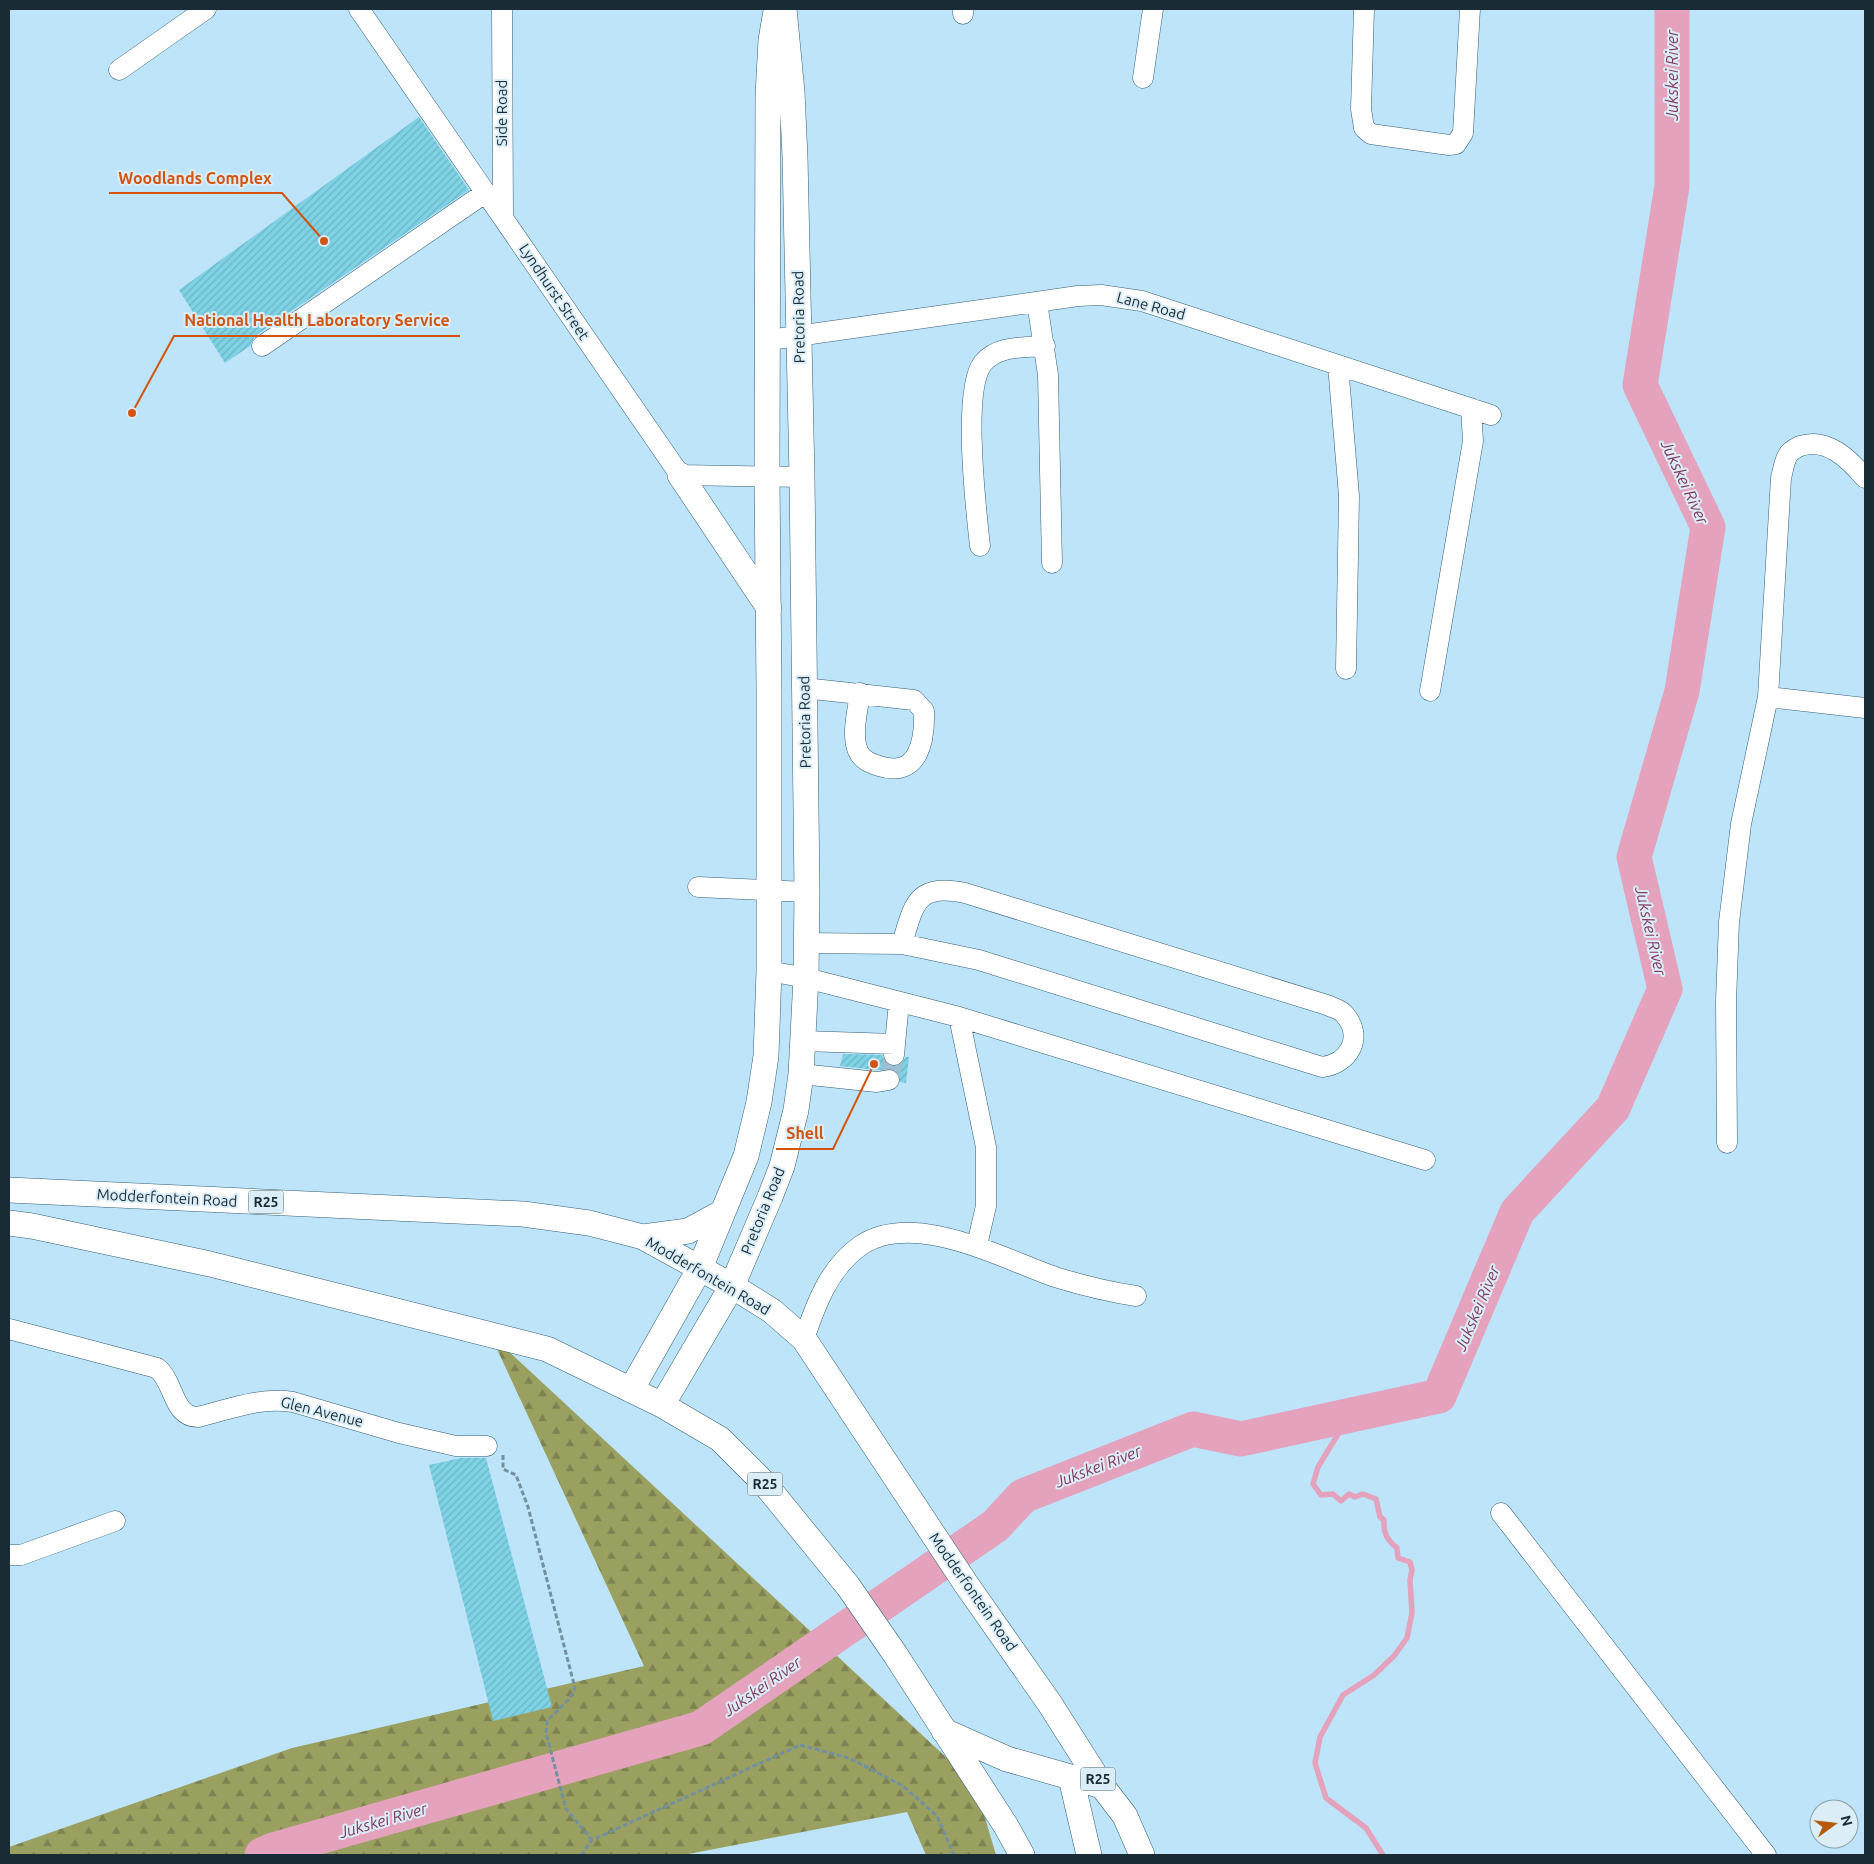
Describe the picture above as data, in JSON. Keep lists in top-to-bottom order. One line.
{"streets":{"main road":["Pretoria Road","Modderfontein Road","R25"],"street":["Side Road","Lyndhurst Street","Lane Road","Glen Avenue"]},"crossings":[["Side Road","Lyndhurst Street"],["Lane Road","Pretoria Road"],["Pretoria Road","Modderfontein Road"],["Pretoria Road","R25"],["Modderfontein Road","R25"]],"water":["Jukskei River"],"places":["Woodlands Complex","National Health Laboratory Service","Shell"],"north":"right"}
